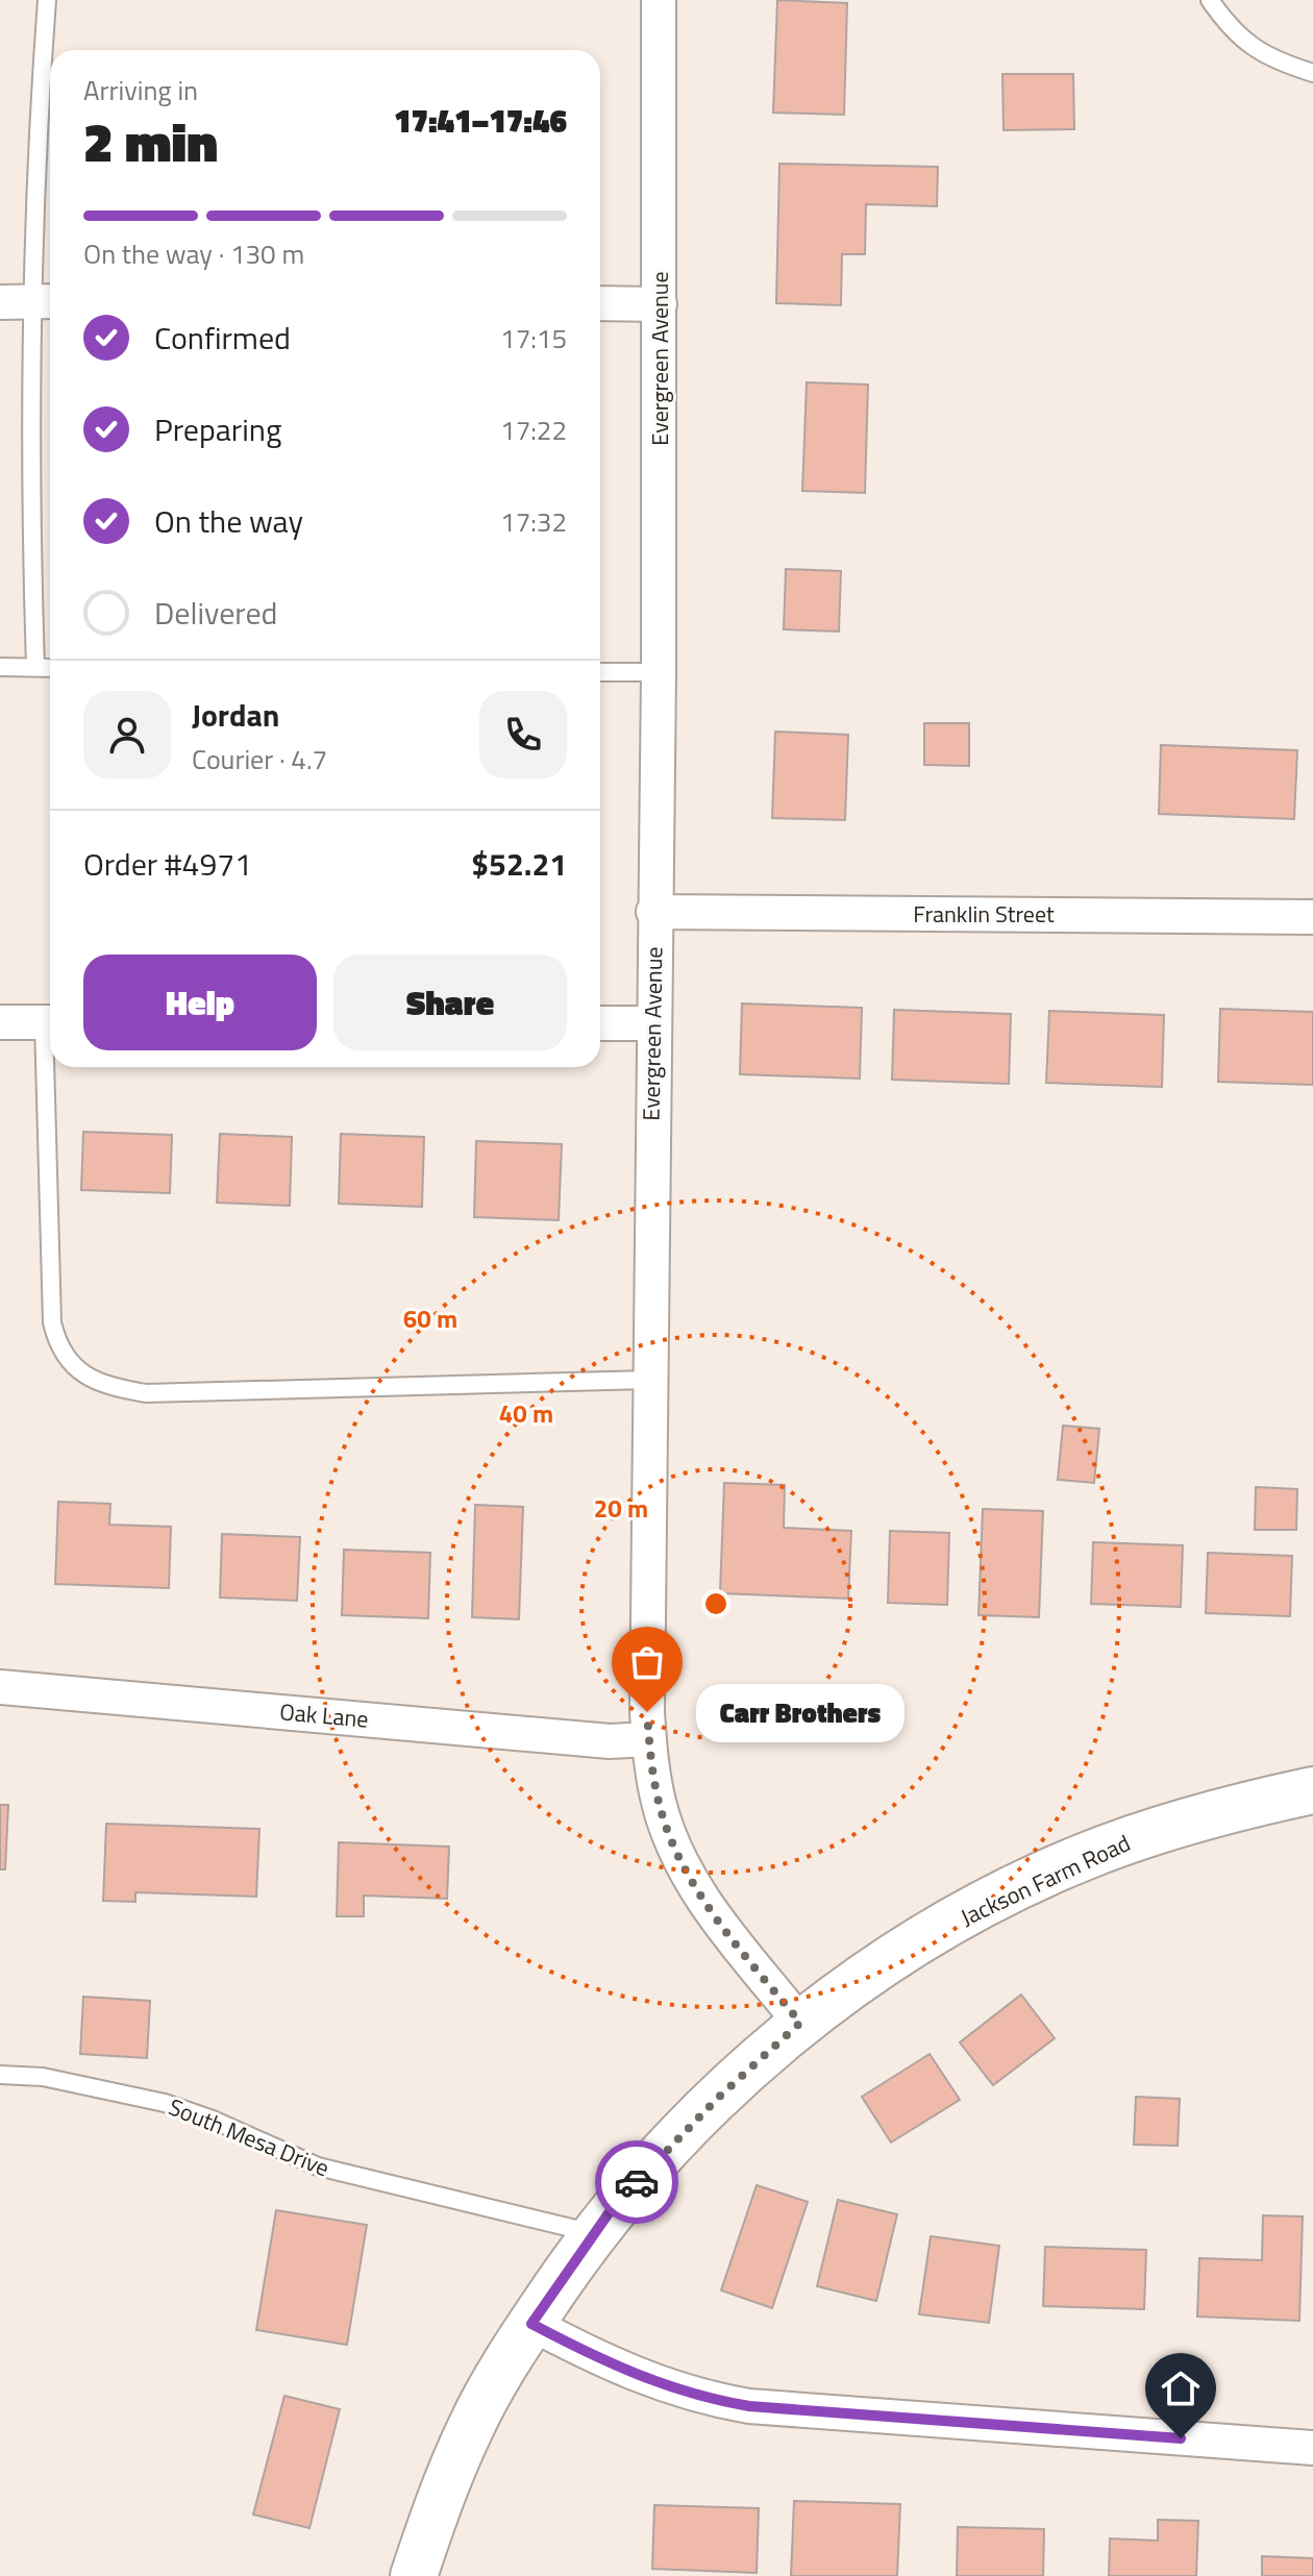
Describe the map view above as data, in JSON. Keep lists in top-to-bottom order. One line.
{"streets":{"main road":["Jackson Farm Road"],"street":["Evergreen Avenue","Franklin Street","Oak Lane"],"lane":["South Mesa Drive"]},"crossings":[["Evergreen Avenue","Franklin Street"],["Evergreen Avenue","Oak Lane"],["Evergreen Avenue","Jackson Farm Road"]],"places":["Carr Brothers"],"page":{"heading":["2 min","Arriving in","17:41–17:46"],"panel":["Jordan","Courier · 4.7","Order #4971","$52.21"],"bar":"On the way · 130 m","list":[["Confirmed","17:15"],["Preparing","17:22"],["On the way","17:32"],"Delivered"],"buttons":["Help","Share"],"bubble":"Carr Brothers"},"rings":["60 m","40 m","20 m"]}
